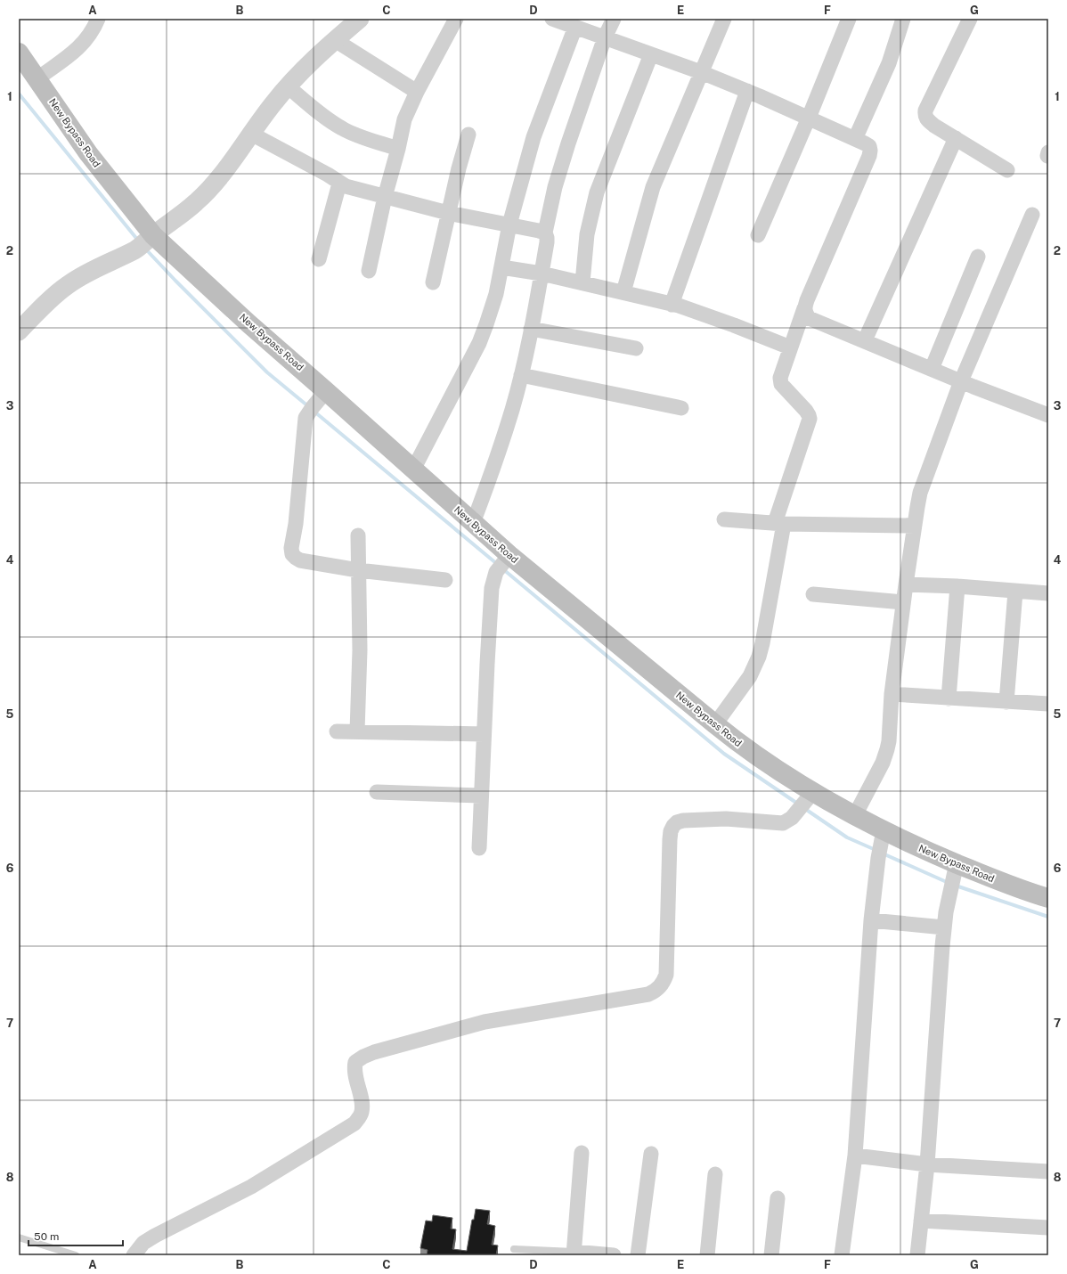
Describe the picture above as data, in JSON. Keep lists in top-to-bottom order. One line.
{"streets":{"main road":["New Bypass Road"]},"scale_bar":"50 m","grid":{"columns":["A","B","C","D","E","F","G"],"rows":["1","2","3","4","5","6","7","8"]}}
